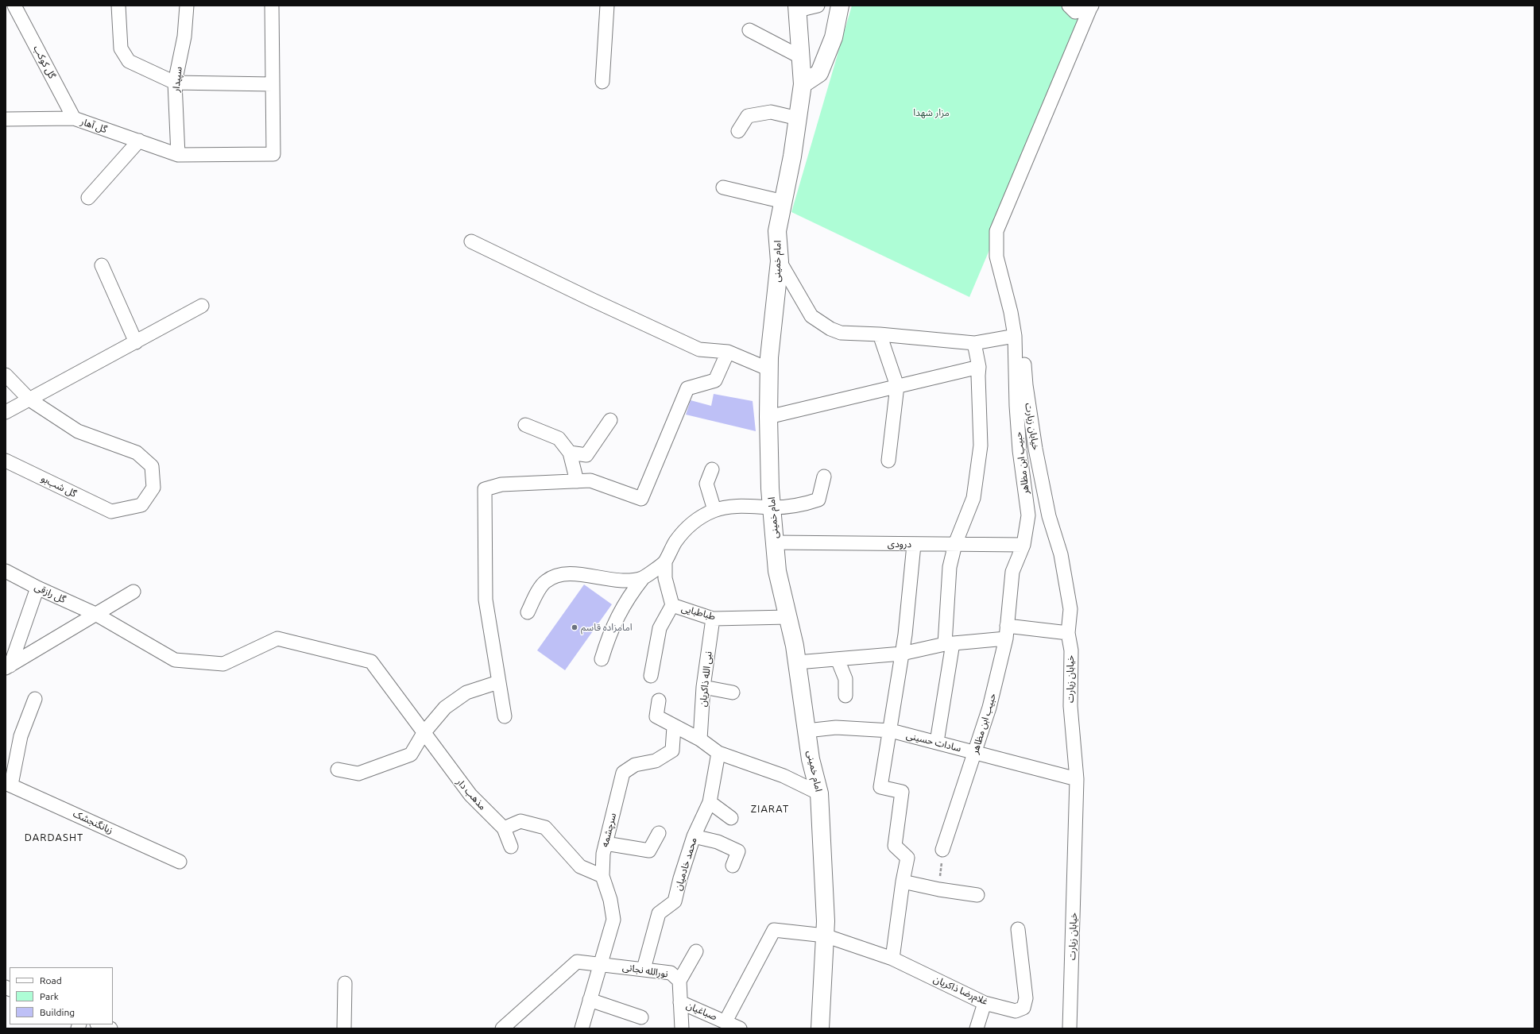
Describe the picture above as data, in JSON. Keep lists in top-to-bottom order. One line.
{"streets":{"street":["گل کوکب","سپیدار","گل آهار","امام خمینی","خیابان زیارت","حبیب ابن مظاهر","گل شب‌بو","درودی","گل رازقی","طباطبایی","نبی الله ذاکریان","سادات حسینی","مذهب دار","زبانگنجشک","سرچشمه","محمد خادمیان","نورالله نجاتی","غلام‌رضا ذاکریان","صباغیان"]},"crossings":[["گل کوکب","گل آهار"],["سپیدار","گل آهار"],["امام خمینی","درودی"],["امام خمینی","طباطبایی"],["امام خمینی","سادات حسینی"],["امام خمینی","غلام‌رضا ذاکریان"],["خیابان زیارت","حبیب ابن مظاهر"],["خیابان زیارت","سادات حسینی"],["حبیب ابن مظاهر","درودی"],["حبیب ابن مظاهر","سادات حسینی"],["گل رازقی","مذهب دار"],["طباطبایی","نبی الله ذاکریان"],["سرچشمه","نورالله نجاتی"],["محمد خادمیان","نورالله نجاتی"],["نورالله نجاتی","صباغیان"],["غلام‌رضا ذاکریان","صباغیان"]],"districts":["ZIARAT","DARDASHT"],"parks":["مزار شهدا"],"places":["امامزاده قاسم"],"legend":["Road","Park","Building"]}
